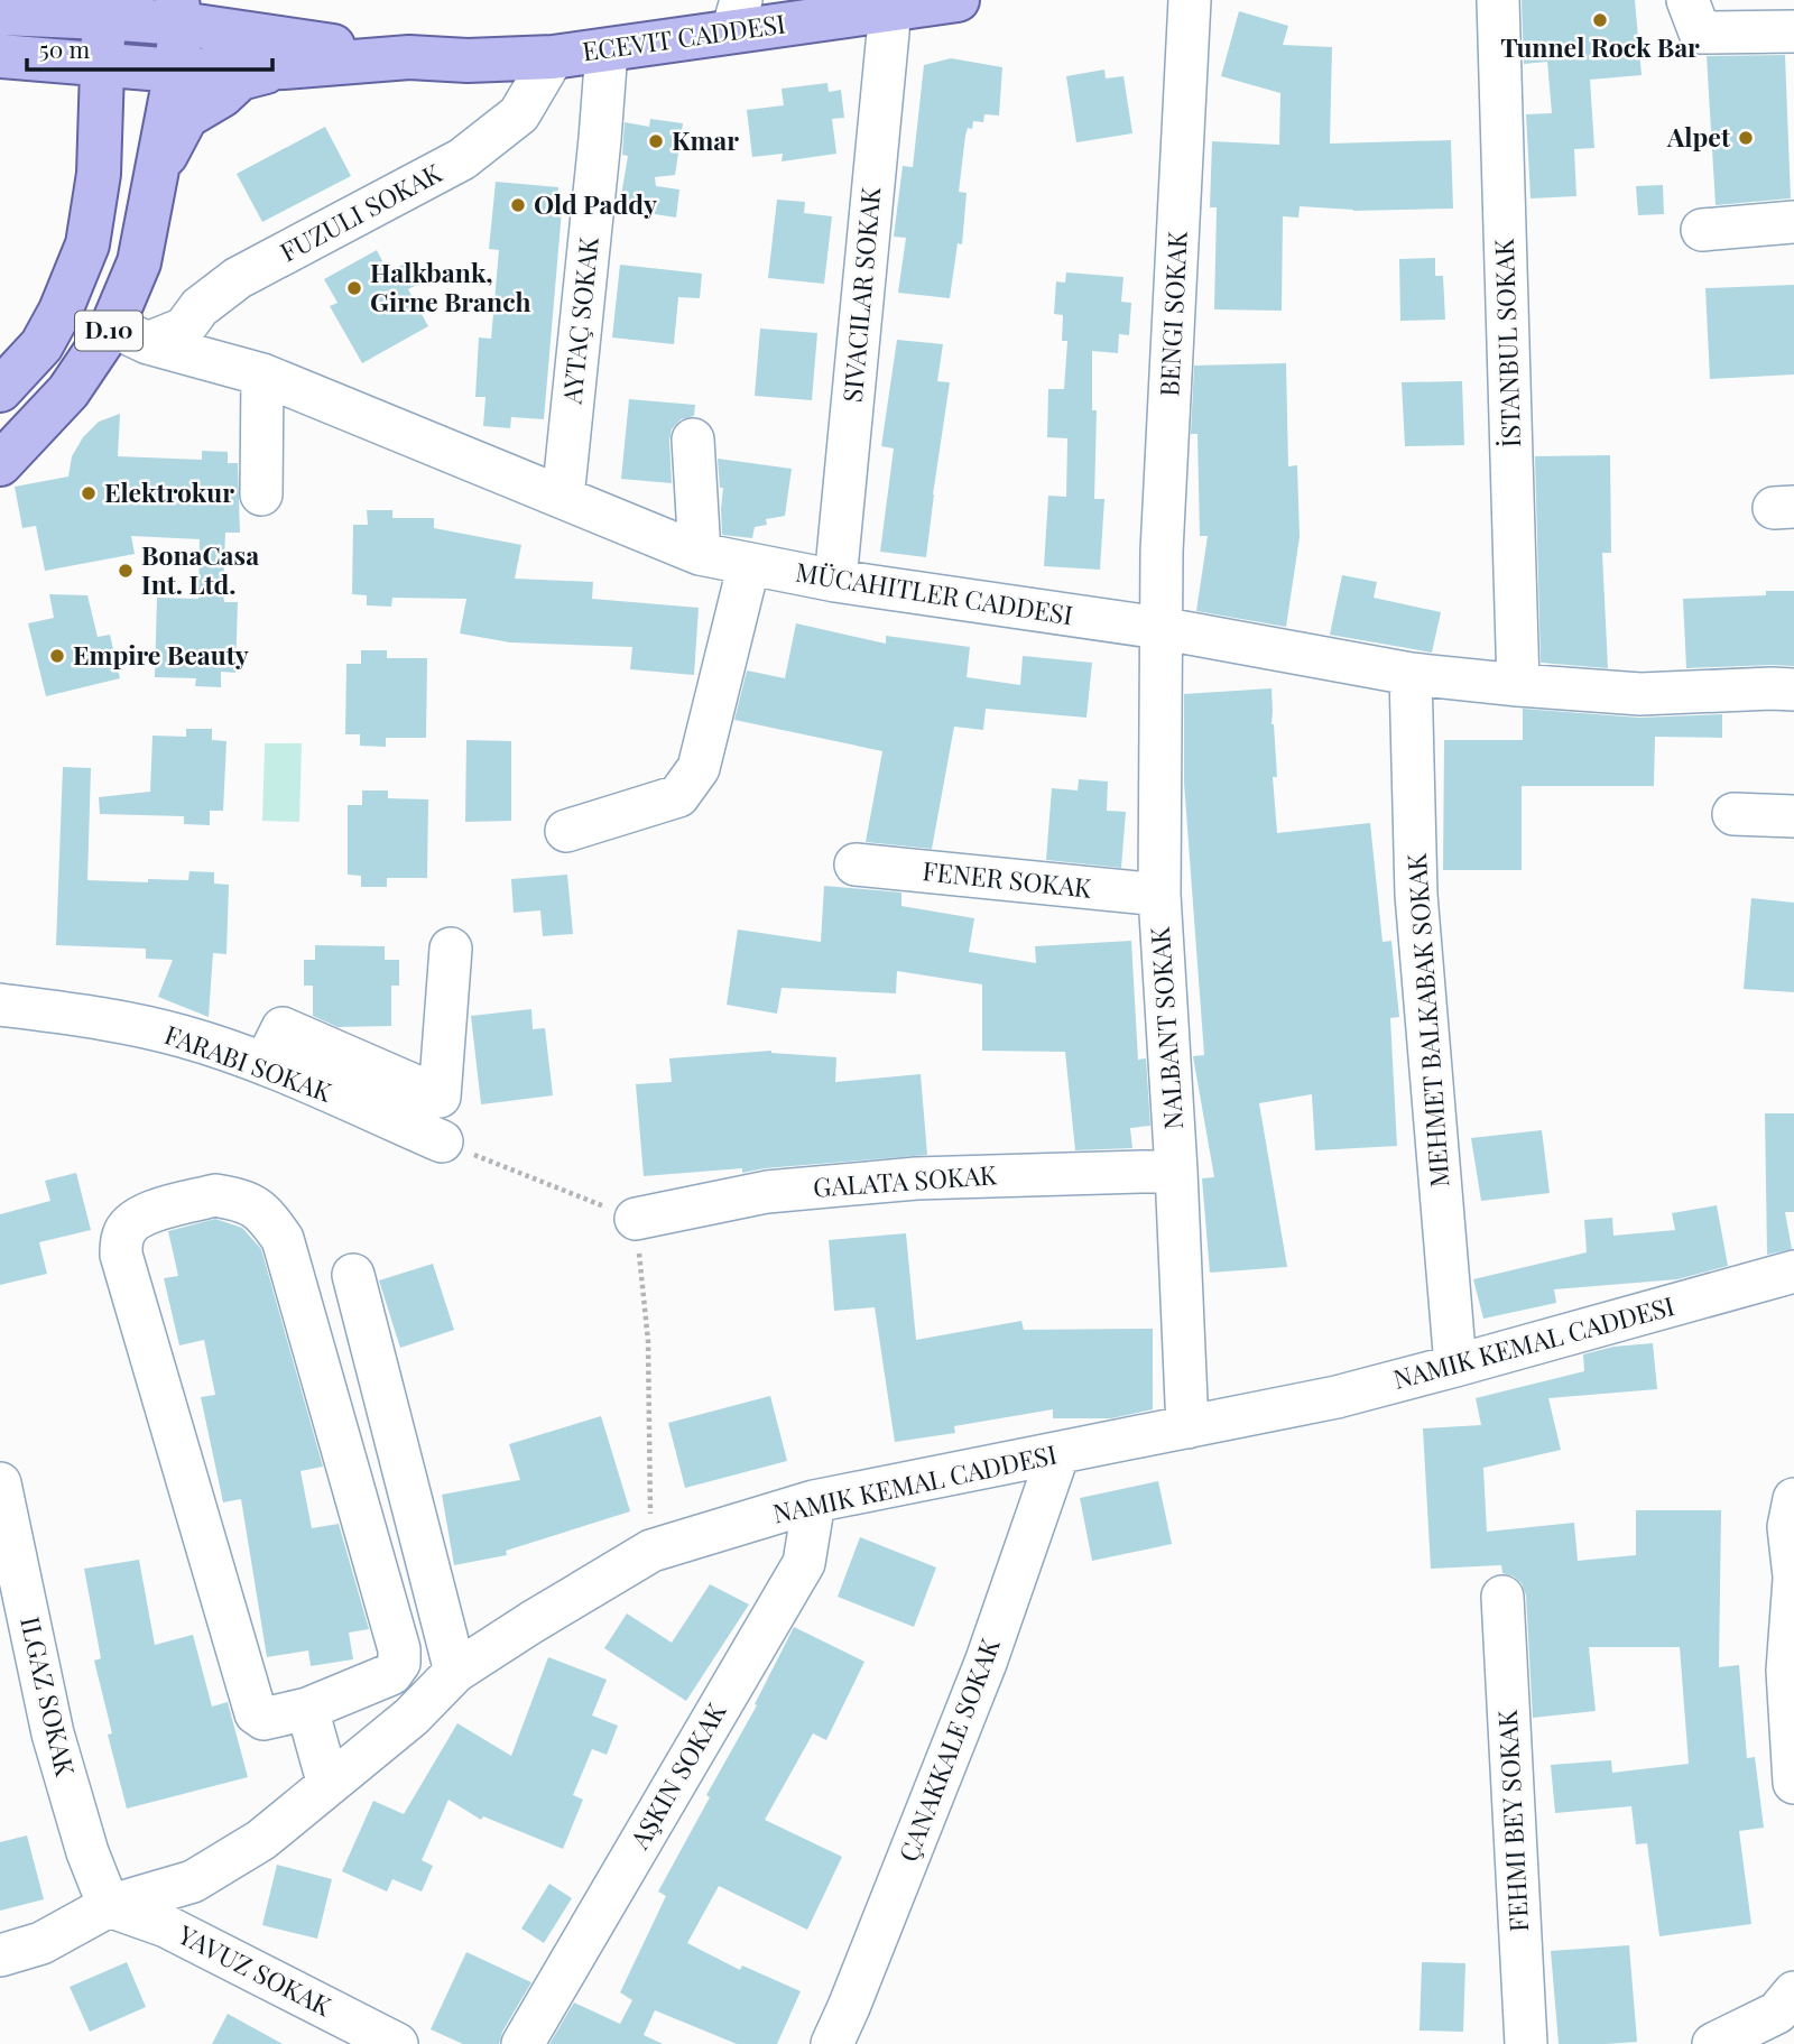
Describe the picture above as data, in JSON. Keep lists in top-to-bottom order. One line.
{"streets":{"main road":["ECEVIT CADDESI","D.10"],"street":["FUZULI SOKAK","BENGI SOKAK","AYTAÇ SOKAK","İSTANBUL SOKAK","MÜCAHITLER CADDESI","FENER SOKAK","MEHMET BALKABAK SOKAK","NALBANT SOKAK","FARABI SOKAK","GALATA SOKAK","ILGAZ SOKAK","ÇANAKKALE SOKAK","FEHMI BEY SOKAK","YAVUZ SOKAK"]},"crossings":[["ECEVIT CADDESI","FUZULI SOKAK"],["ECEVIT CADDESI","AYTAÇ SOKAK"],["ECEVIT CADDESI","D.10"],["FUZULI SOKAK","D.10"],["FUZULI SOKAK","MÜCAHITLER CADDESI"],["BENGI SOKAK","MÜCAHITLER CADDESI"],["BENGI SOKAK","NALBANT SOKAK"],["AYTAÇ SOKAK","MÜCAHITLER CADDESI"],["D.10","MÜCAHITLER CADDESI"],["İSTANBUL SOKAK","MÜCAHITLER CADDESI"],["MÜCAHITLER CADDESI","MEHMET BALKABAK SOKAK"],["MÜCAHITLER CADDESI","NALBANT SOKAK"],["FENER SOKAK","NALBANT SOKAK"],["NALBANT SOKAK","GALATA SOKAK"],["ILGAZ SOKAK","YAVUZ SOKAK"]],"places":["Tunnel Rock Bar","Alpet","Kmar","Old Paddy","Halkbank, Girne Branch","Elektrokur","BonaCasa Int. Ltd.","Empire Beauty"],"scale_bar":"50 m"}
